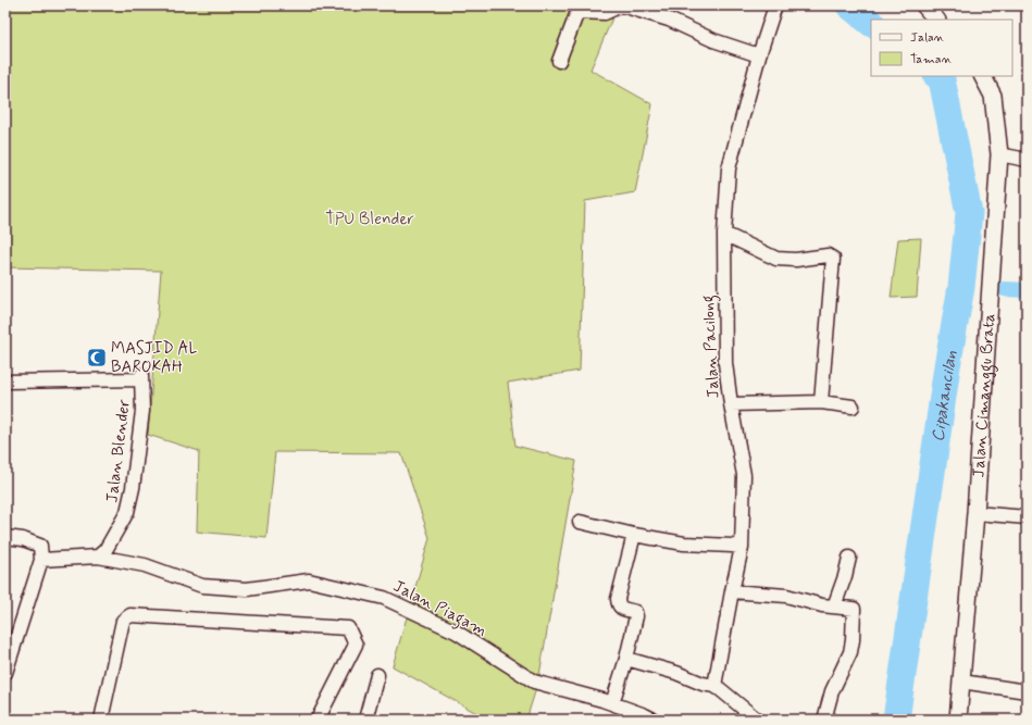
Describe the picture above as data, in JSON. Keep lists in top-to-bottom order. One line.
{"streets":{"street":["Jalan Pacilong","Jalan Cimanggu Brata","Jalan Blender","Jalan Piagam"]},"crossings":[["Jalan Blender","Jalan Piagam"]],"water":["Cipakancilan"],"parks":["TPU Blender"],"places":{"mosque":["MASJID AL BAROKAH"]},"legend":["Jalan","Taman"]}
